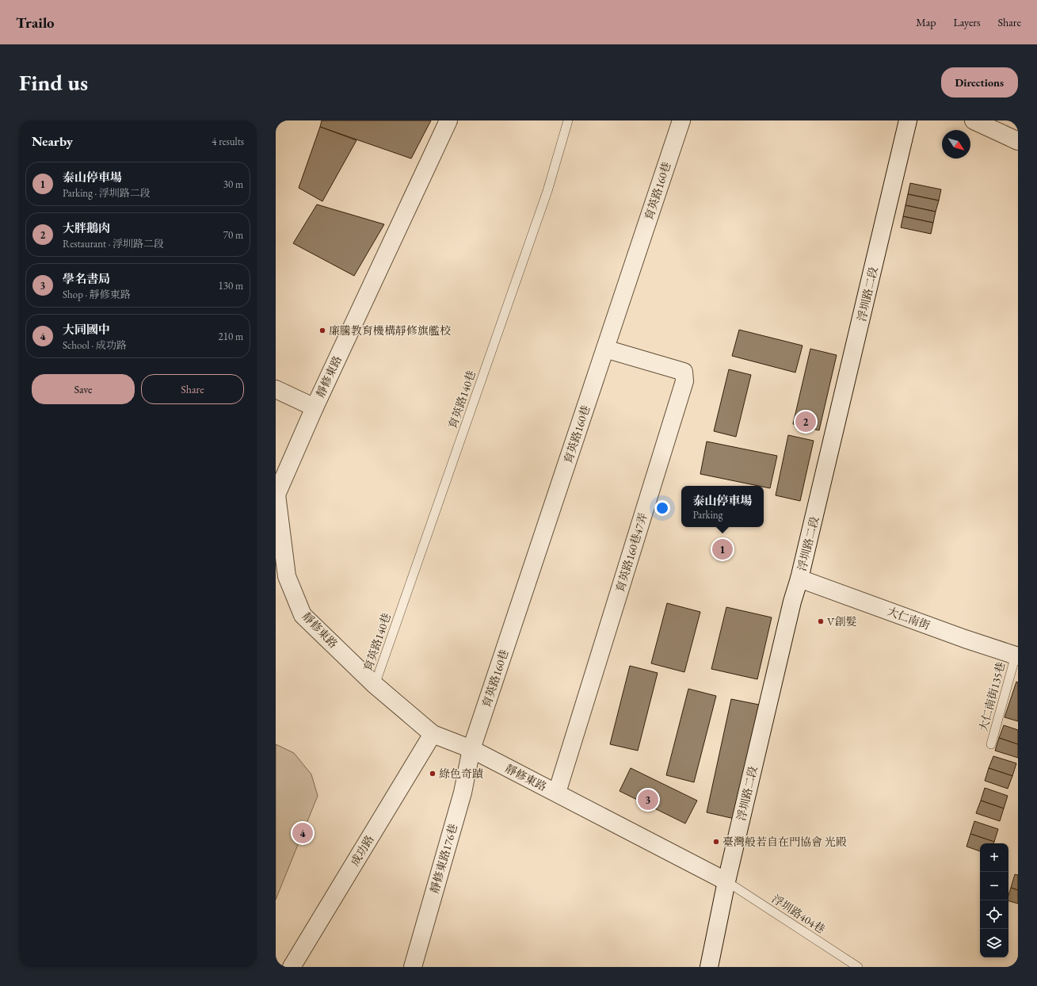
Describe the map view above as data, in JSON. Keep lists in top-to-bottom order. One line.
{"streets":{"street":["育英路160巷","浮圳路二段","靜修東路","育英路160巷47弄","大仁南街","成功路","靜修東路176巷"],"lane":["育英路140巷","大仁南街135巷","浮圳路404巷"]},"crossings":[["育英路160巷","靜修東路"],["育英路160巷","育英路160巷47弄"],["育英路160巷","靜修東路176巷"],["浮圳路二段","靜修東路"],["浮圳路二段","大仁南街"],["浮圳路二段","浮圳路404巷"],["靜修東路","育英路140巷"],["靜修東路","育英路160巷47弄"],["靜修東路","成功路"],["靜修東路","靜修東路176巷"],["靜修東路","浮圳路404巷"],["大仁南街","大仁南街135巷"]],"places":["廉騰教育機構靜修旗艦校","V創髮","綠色奇蹟","臺灣般若自在門協會 光殿"],"north":"bottom right","page":{"header":"Trailo","nav":["Map","Layers","Share"],"buttons":["Directions",["Save","Share"]],"title":"Find us","heading":["Nearby","4 results"],"list":[{"mark":"1","name":"泰山停車場","note":"Parking · 浮圳路二段","value":"30 m"},{"mark":"2","name":"大胖鵝肉","note":"Restaurant · 浮圳路二段","value":"70 m"},{"mark":"3","name":"學名書局","note":"Shop · 靜修東路","value":"130 m"},{"mark":"4","name":"大同國中","note":"School · 成功路","value":"210 m"}],"pins":["2","1","3","4"],"popup":["泰山停車場","Parking"],"map_buttons":["+","−"]}}
